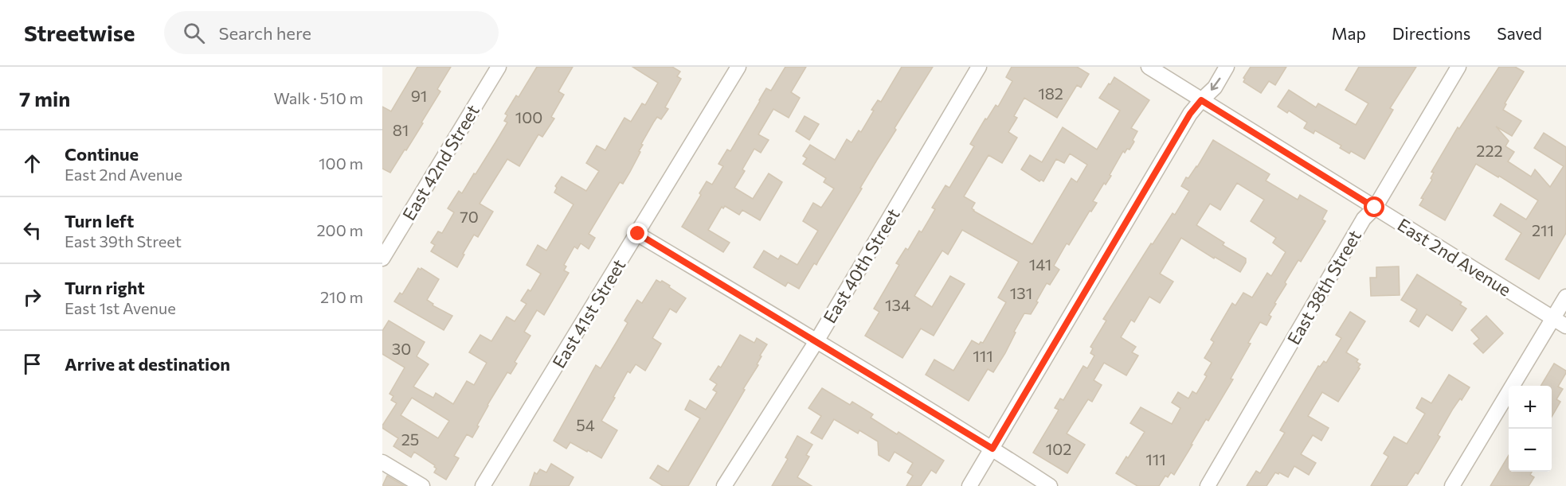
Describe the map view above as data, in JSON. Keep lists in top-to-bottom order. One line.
{"streets":{"street":["East 42nd Street","East 2nd Avenue","East 40th Street","East 38th Street","East 41st Street"]},"crossings":[["East 2nd Avenue","East 38th Street"]],"house_numbers":["182","91","100","81","222","70","211","141","131","134","30","111","54","25","102","111"],"page":{"header":"Streetwise","search":"Search here","nav":["Map","Directions","Saved"],"heading":["7 min","Walk · 510 m"],"list":[["Continue","East 2nd Avenue","100 m"],["Turn left","East 39th Street","200 m"],["Turn right","East 1st Avenue","210 m"],"Arrive at destination"],"map_buttons":["+","−"]}}
